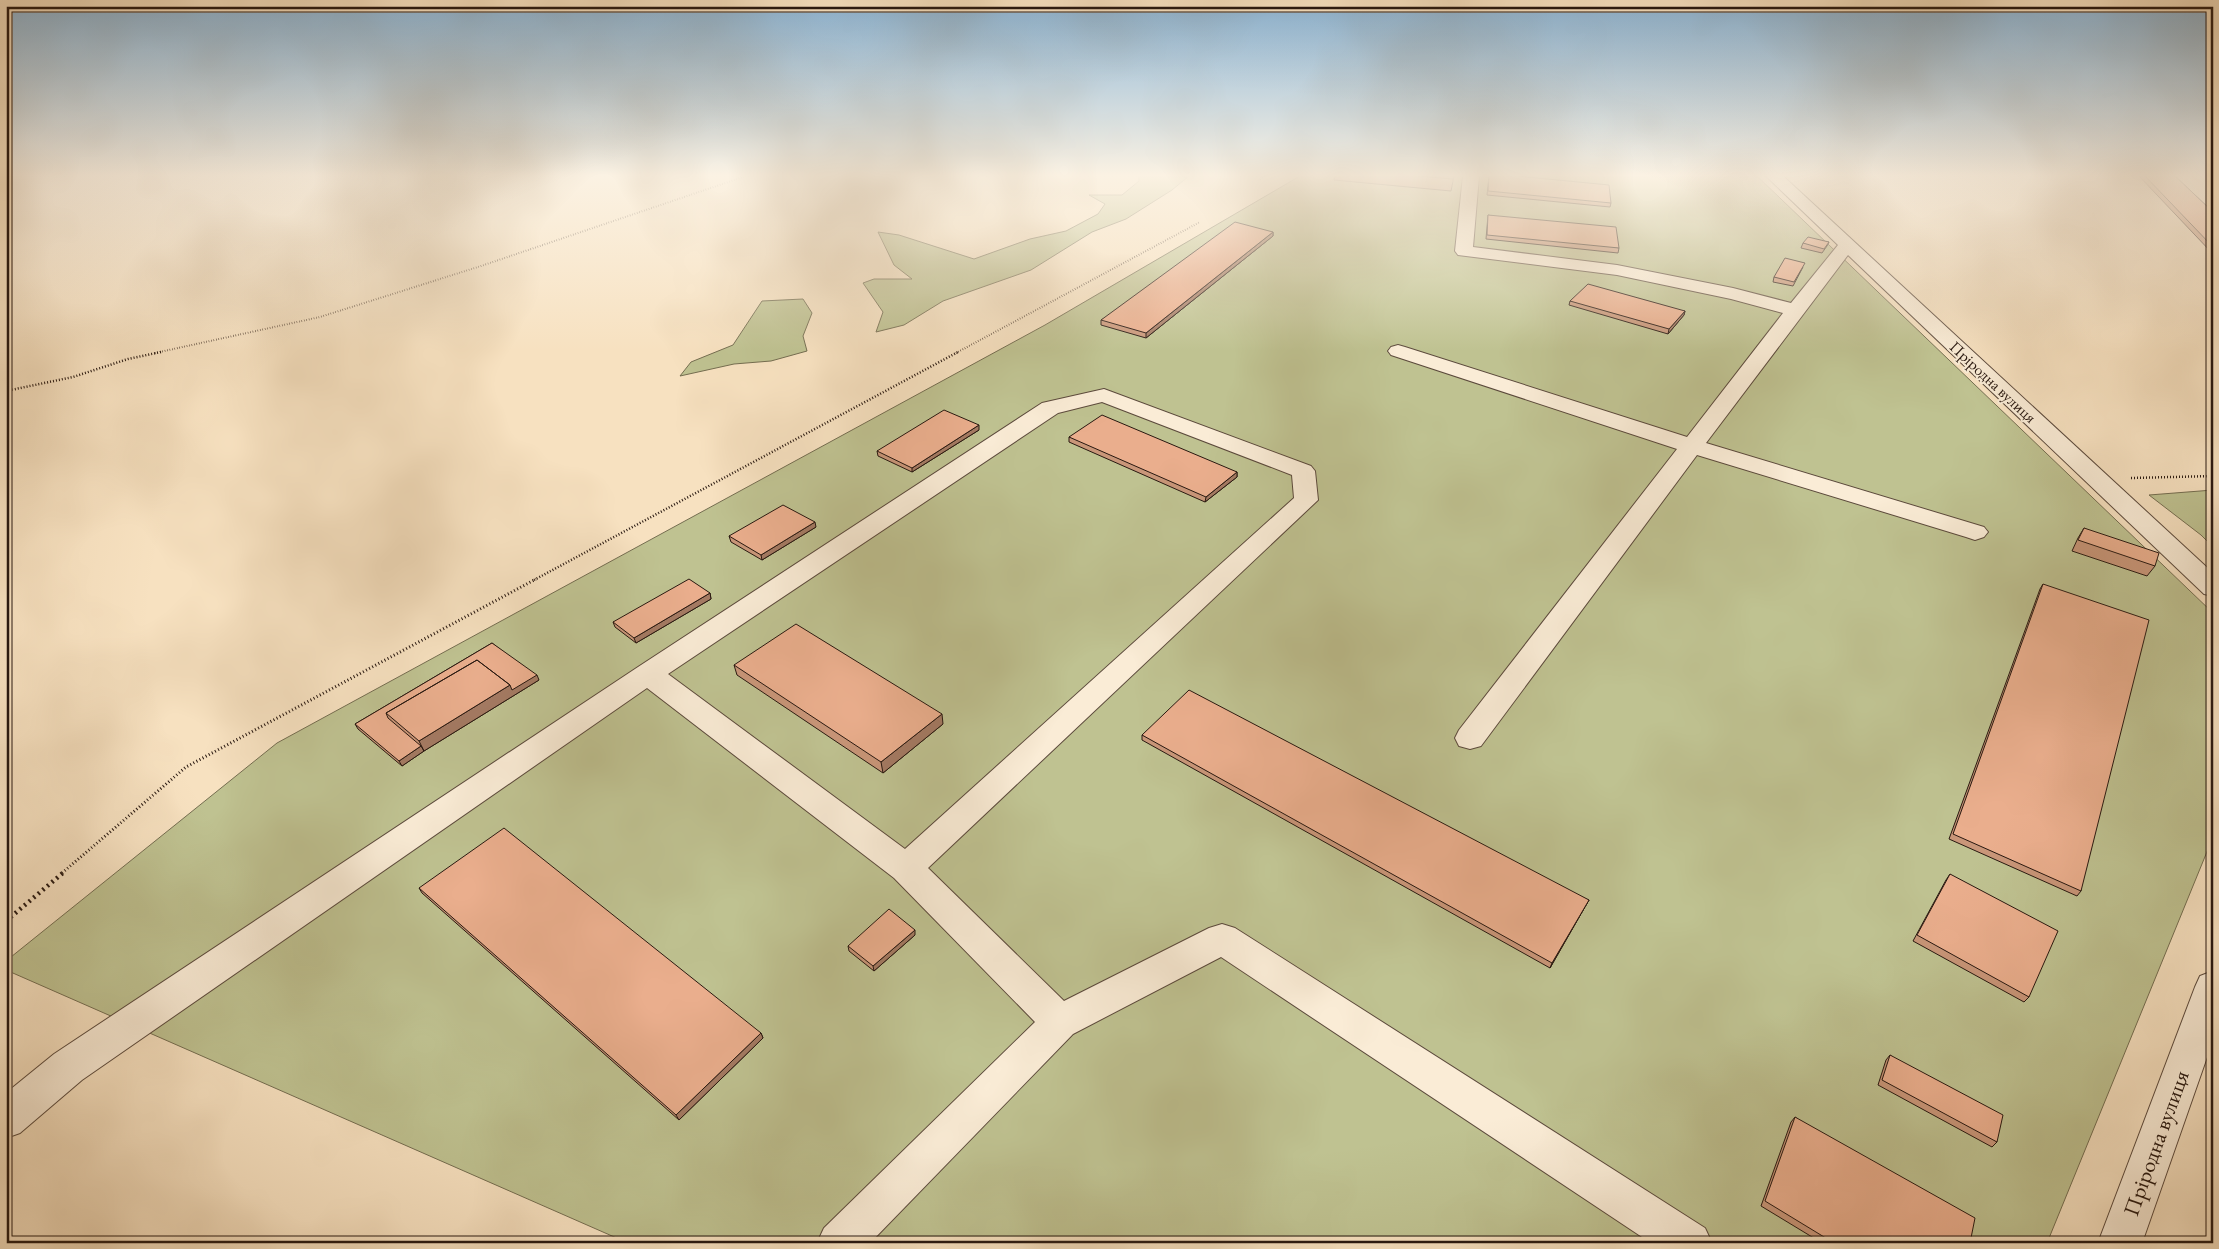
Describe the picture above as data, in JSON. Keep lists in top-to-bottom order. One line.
{"streets":{"street":["Пріродна вулиця"]}}
